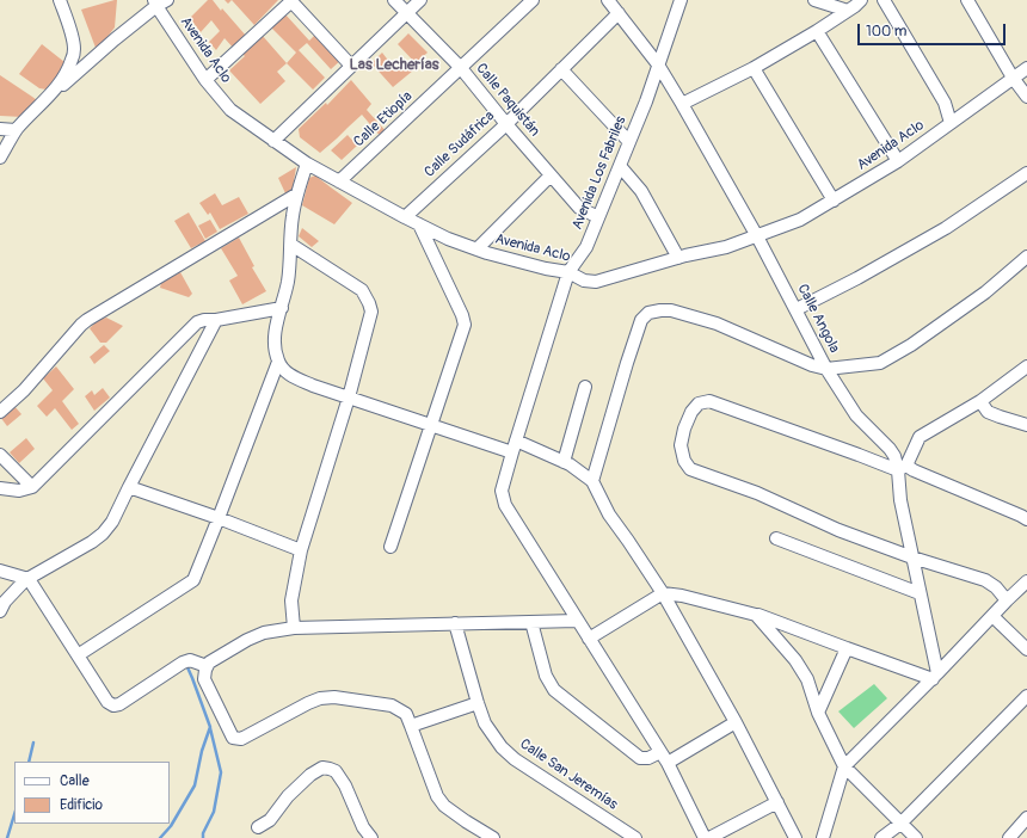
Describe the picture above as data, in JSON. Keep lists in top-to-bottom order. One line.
{"streets":{"street":["Avenida Aclo","Calle Paquistán","Calle Etiopía","Calle Sudáfrica","Avenida Los Fabriles","Calle Angola","Calle San Jeremías"]},"crossings":[["Avenida Aclo","Calle Etiopía"],["Avenida Aclo","Calle Sudáfrica"],["Avenida Aclo","Avenida Los Fabriles"],["Avenida Aclo","Calle Angola"],["Calle Paquistán","Calle Etiopía"],["Calle Paquistán","Calle Sudáfrica"],["Calle Paquistán","Avenida Los Fabriles"],["Calle Sudáfrica","Calle Angola"],["Avenida Los Fabriles","Calle Angola"]],"districts":["Las Lecherías"],"legend":["Calle","Edificio"],"scale_bar":"100 m"}
